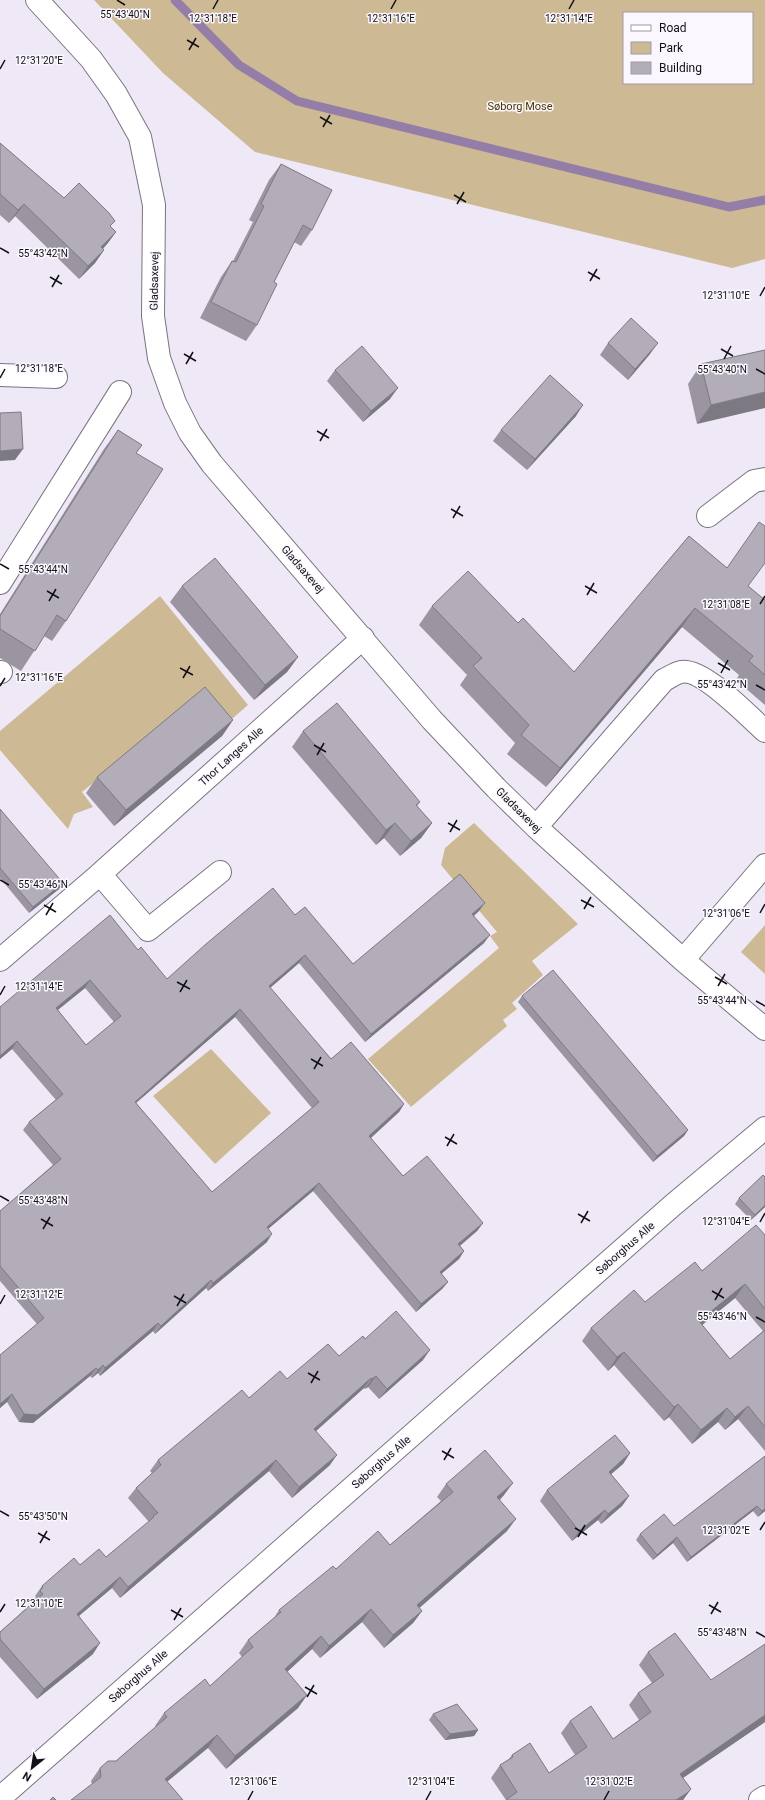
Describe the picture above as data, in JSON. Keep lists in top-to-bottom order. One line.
{"streets":{"street":["Gladsaxevej","Thor Langes Alle","Søborghus Alle"]},"crossings":[["Gladsaxevej","Thor Langes Alle"]],"parks":["Søborg Mose"],"legend":["Road","Park","Building"],"north":"bottom left","coordinates":["55°43'40\"N","12°31'18\"E","12°31'16\"E","12°31'14\"E","12°31'20\"E","55°43'42\"N","12°31'10\"E","55°43'44\"N","12°31'08\"E","55°43'46\"N","12°31'06\"E","55°43'48\"N","12°31'04\"E","12°31'12\"E","55°43'50\"N","12°31'02\"E"]}
